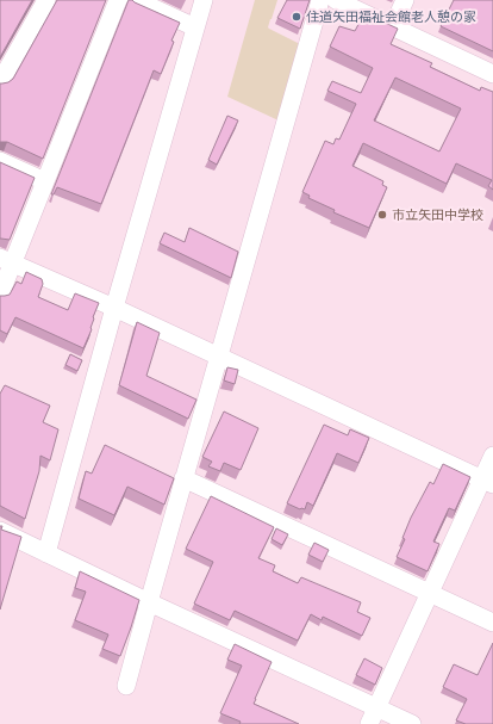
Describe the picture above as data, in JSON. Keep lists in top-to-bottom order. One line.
{"places":["住道矢田福祉会館老人憩の家","市立矢田中学校"]}
